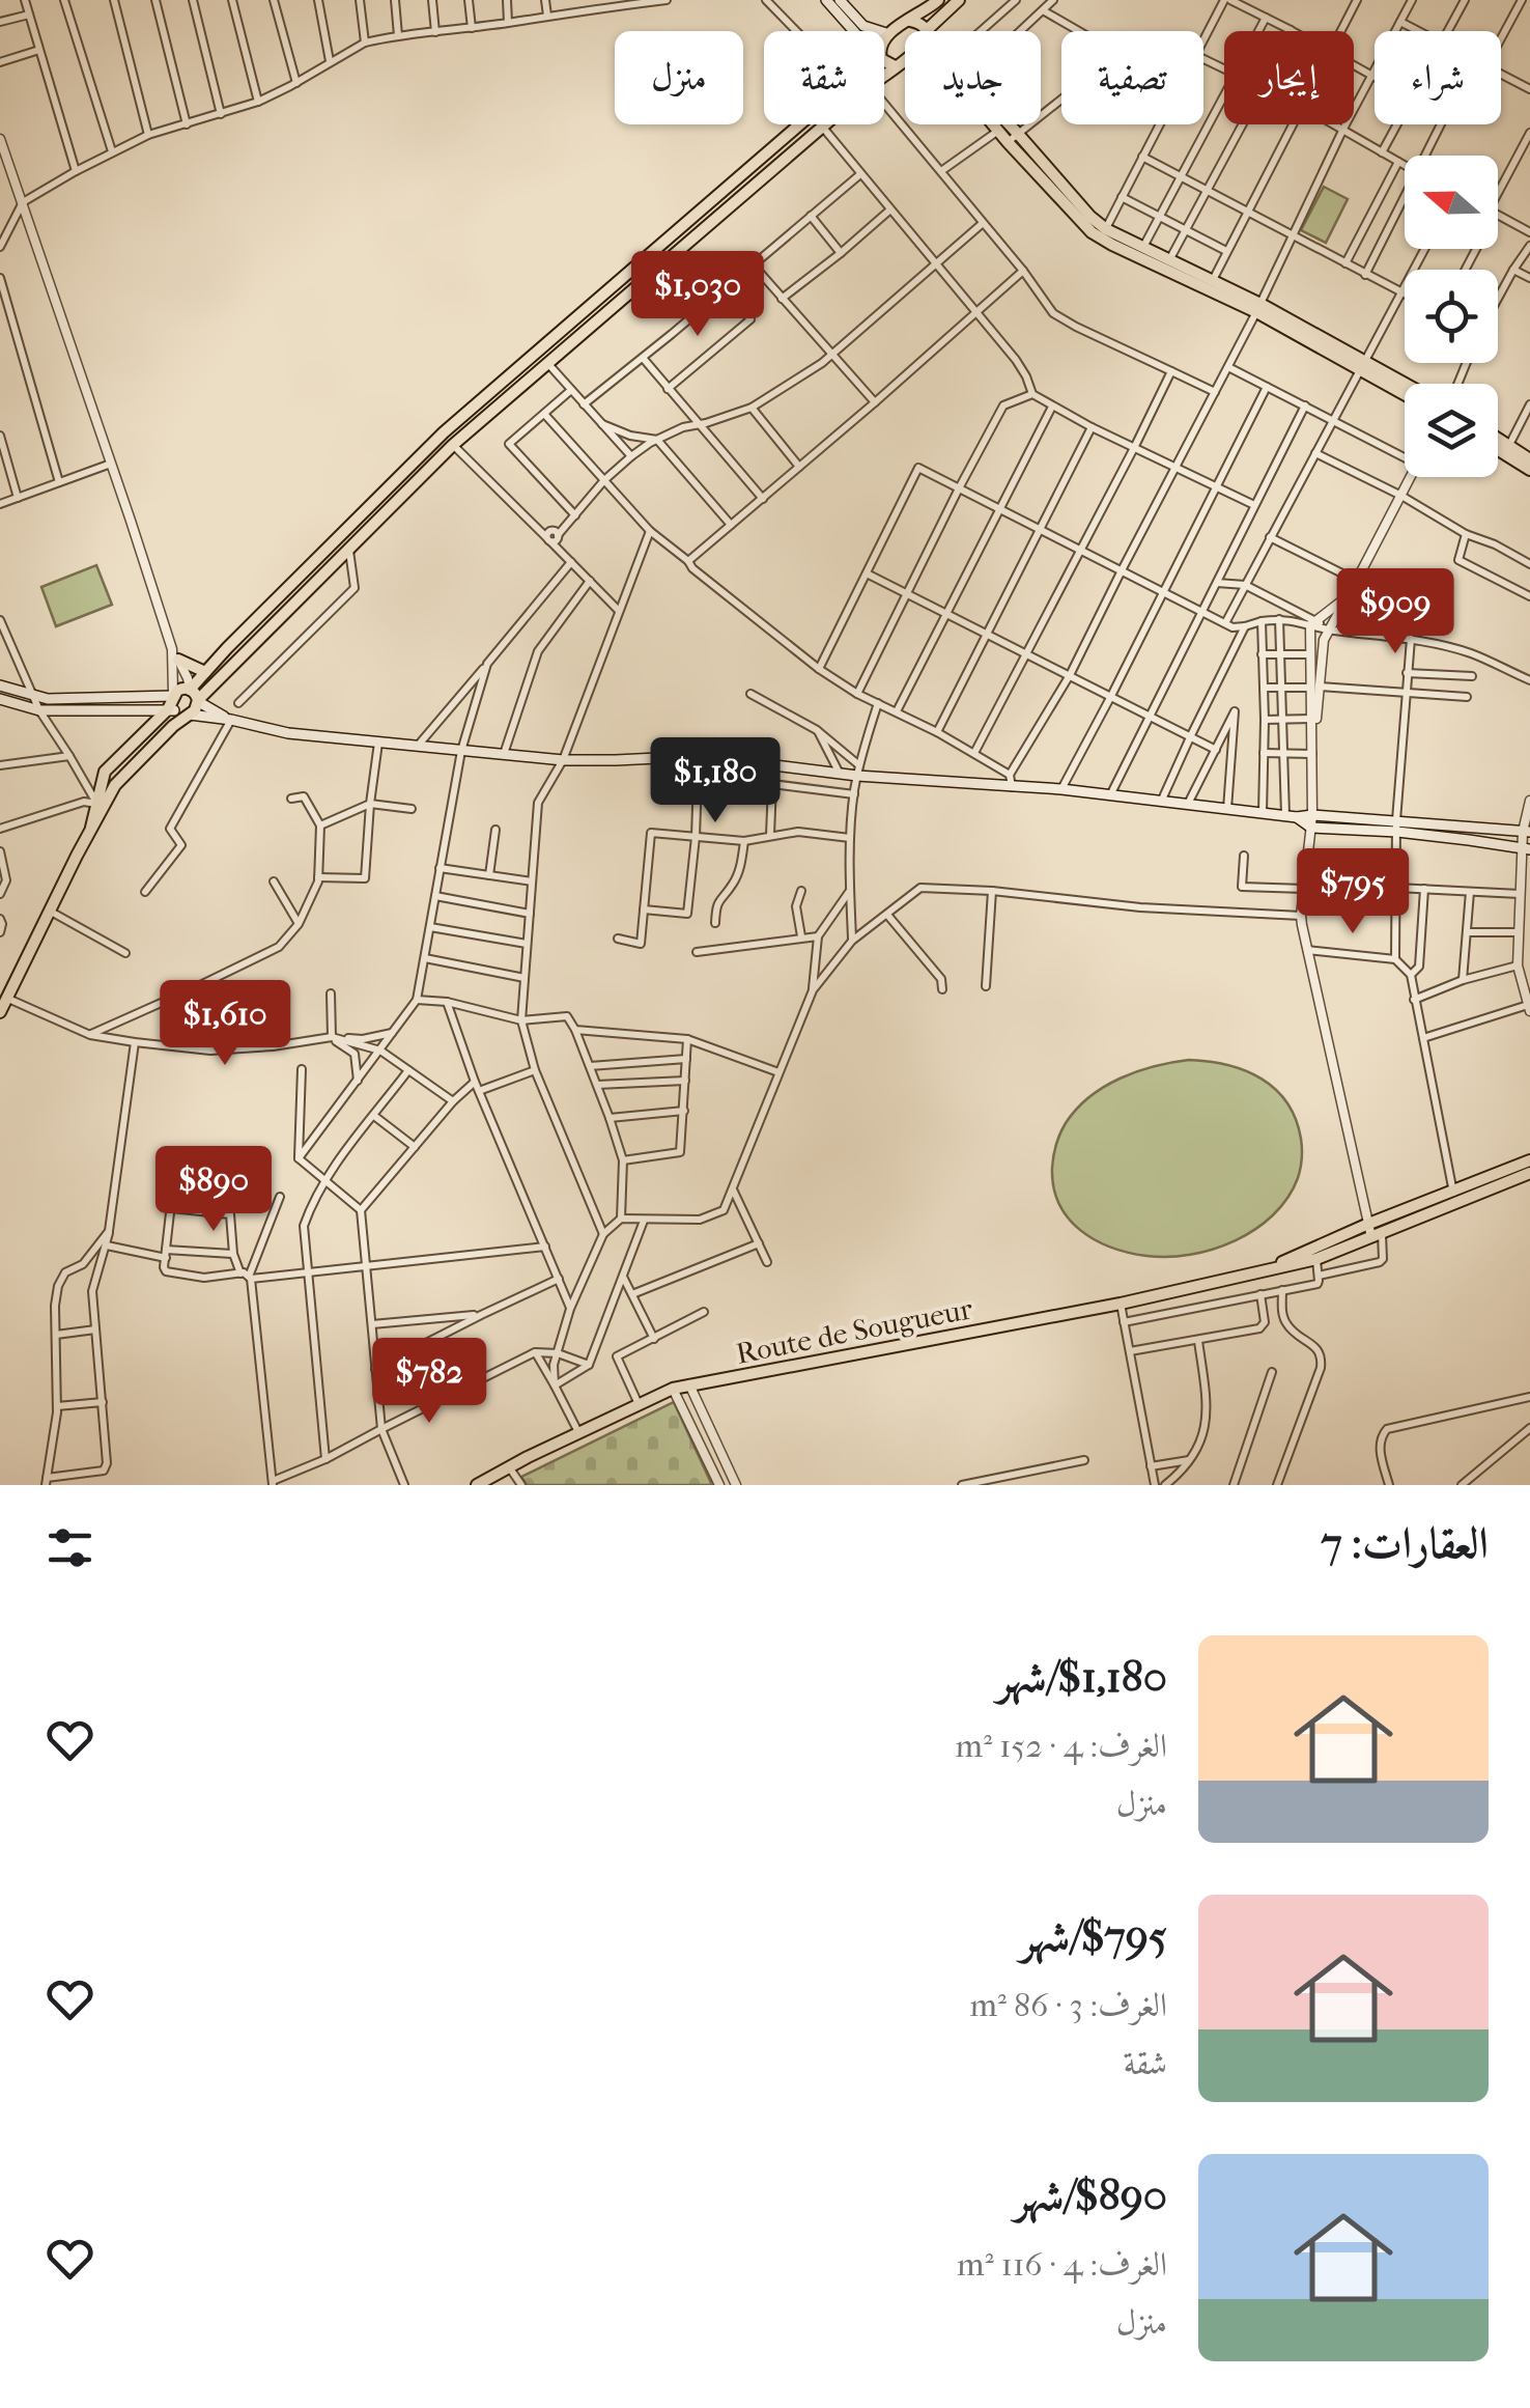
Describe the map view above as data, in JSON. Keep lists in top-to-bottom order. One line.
{"streets":{"main road":["Route de Sougueur"]},"north":"left","page":{"chip":["شراء","إيجار","تصفية","جديد","شقة","منزل"],"price":["$1,030","$909","$1,180","$795","$1,610","$890","$782"],"heading":"العقارات: 7","list":[{"name":"$1,180/شهر","note":"الغرف: 4 · 152 m² · منزل"},{"name":"$795/شهر","note":"الغرف: 3 · 86 m² · شقة"},{"name":"$890/شهر","note":"الغرف: 4 · 116 m² · منزل"}]}}
